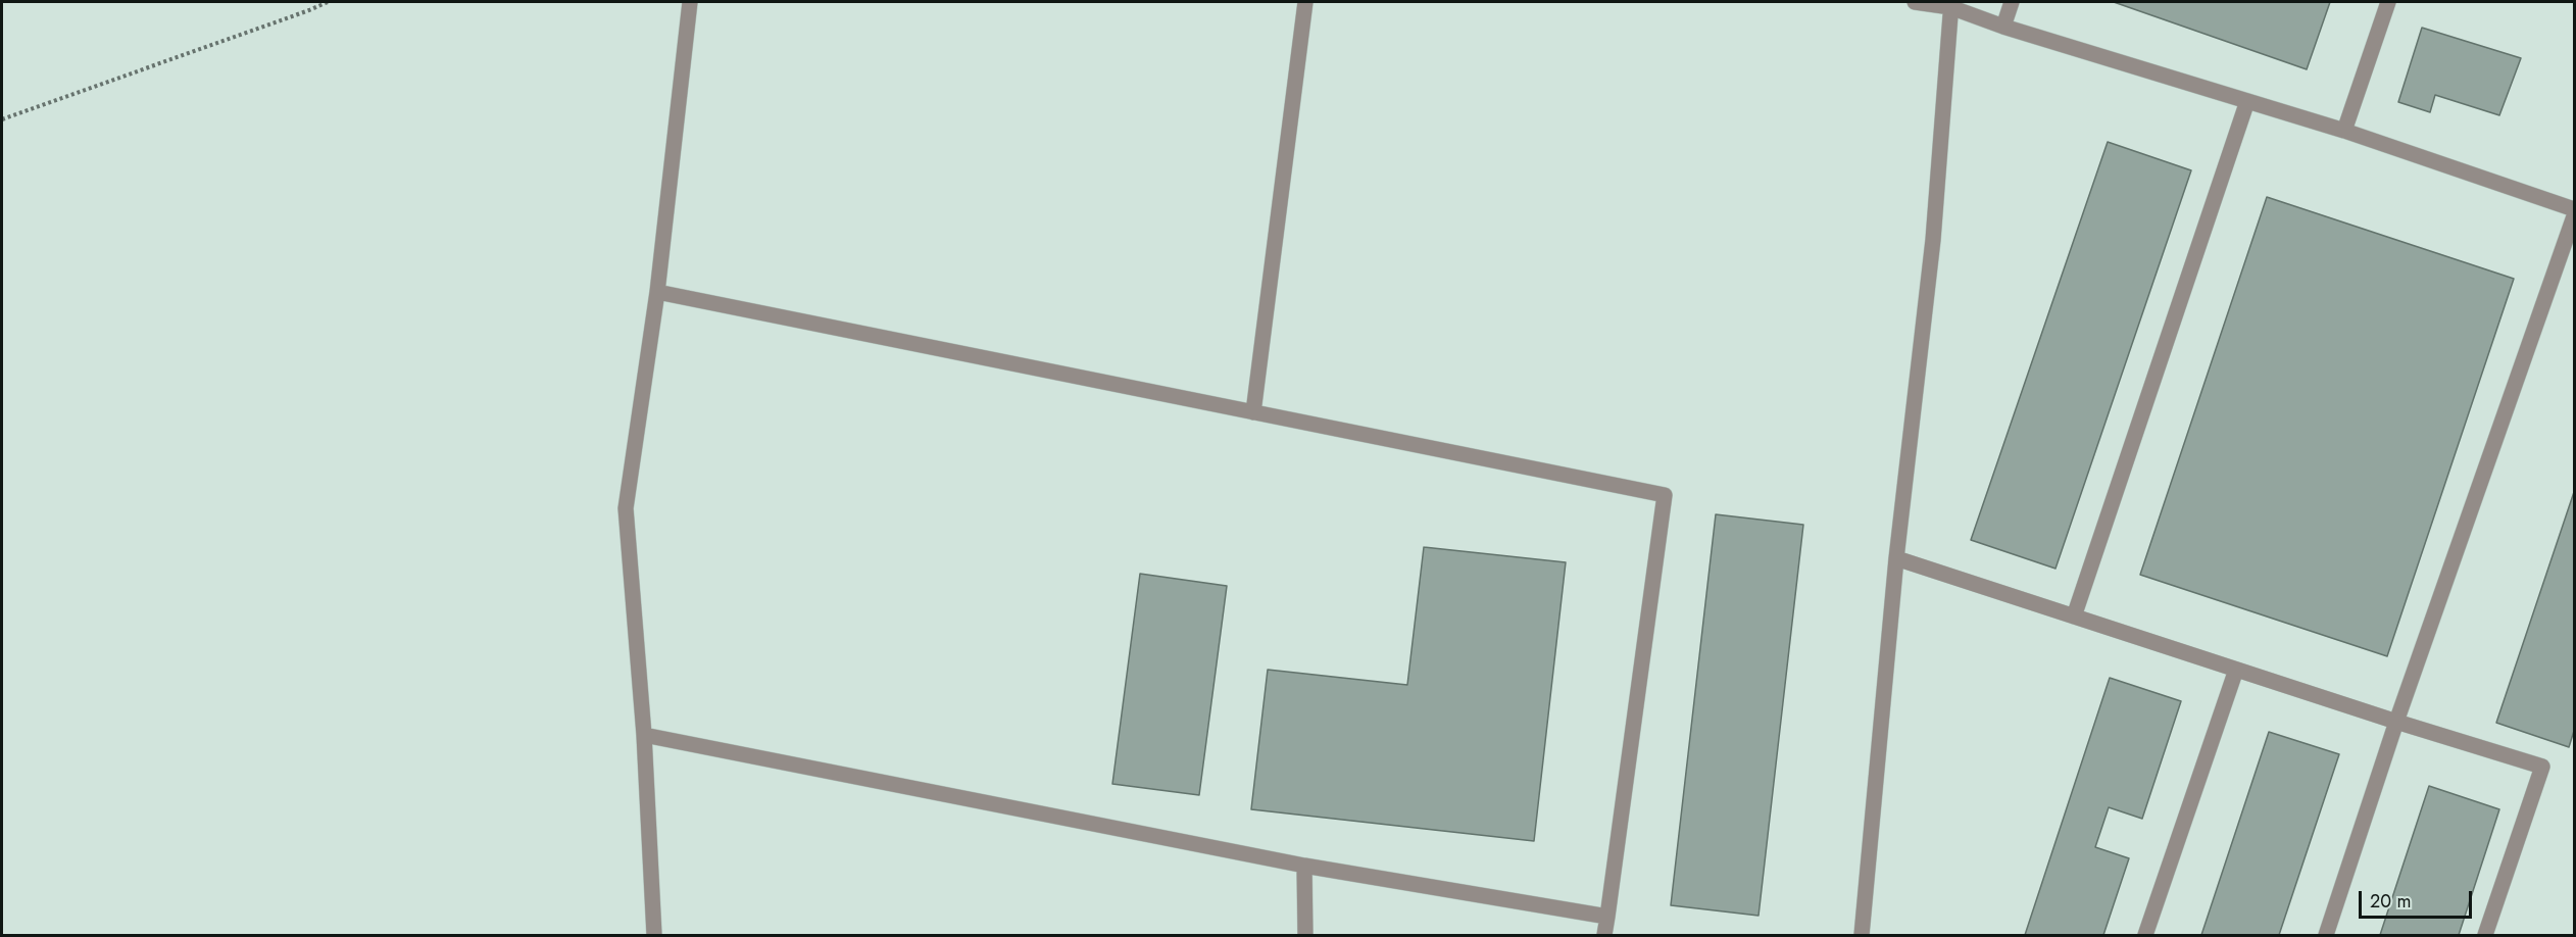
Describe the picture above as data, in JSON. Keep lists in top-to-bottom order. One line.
{"scale_bar":"20 m"}
